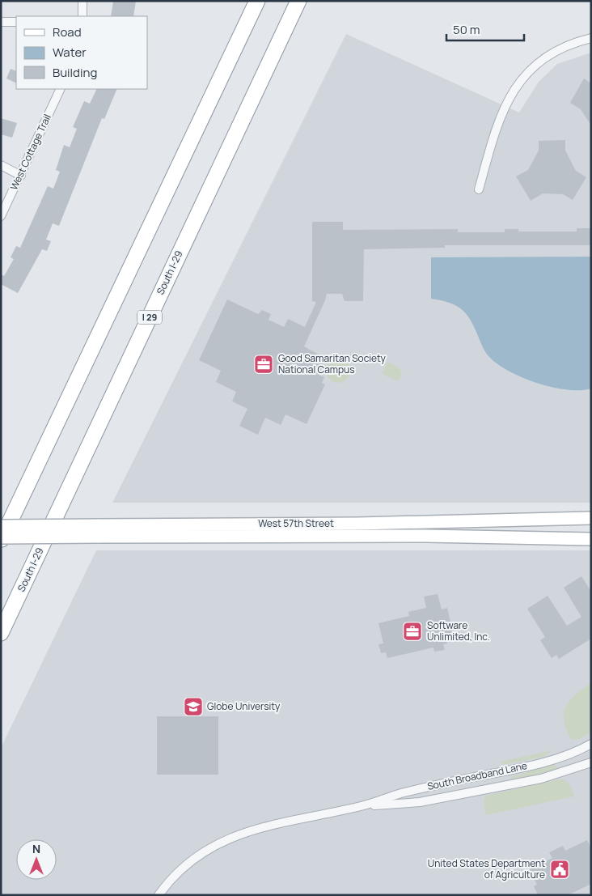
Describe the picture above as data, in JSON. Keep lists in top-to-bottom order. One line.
{"streets":{"highway":["South I-29","I 29"],"main road":["West 57th Street"],"street":["West Cottage Trail","South Broadband Lane"]},"places":{"office":["Good Samaritan Society National Campus","Software Unlimited, Inc."],"school or university":["Globe University"],"public building":["United States Department of Agriculture"]},"legend":["Road","Water","Building"],"scale_bar":"50 m","north":"top"}
